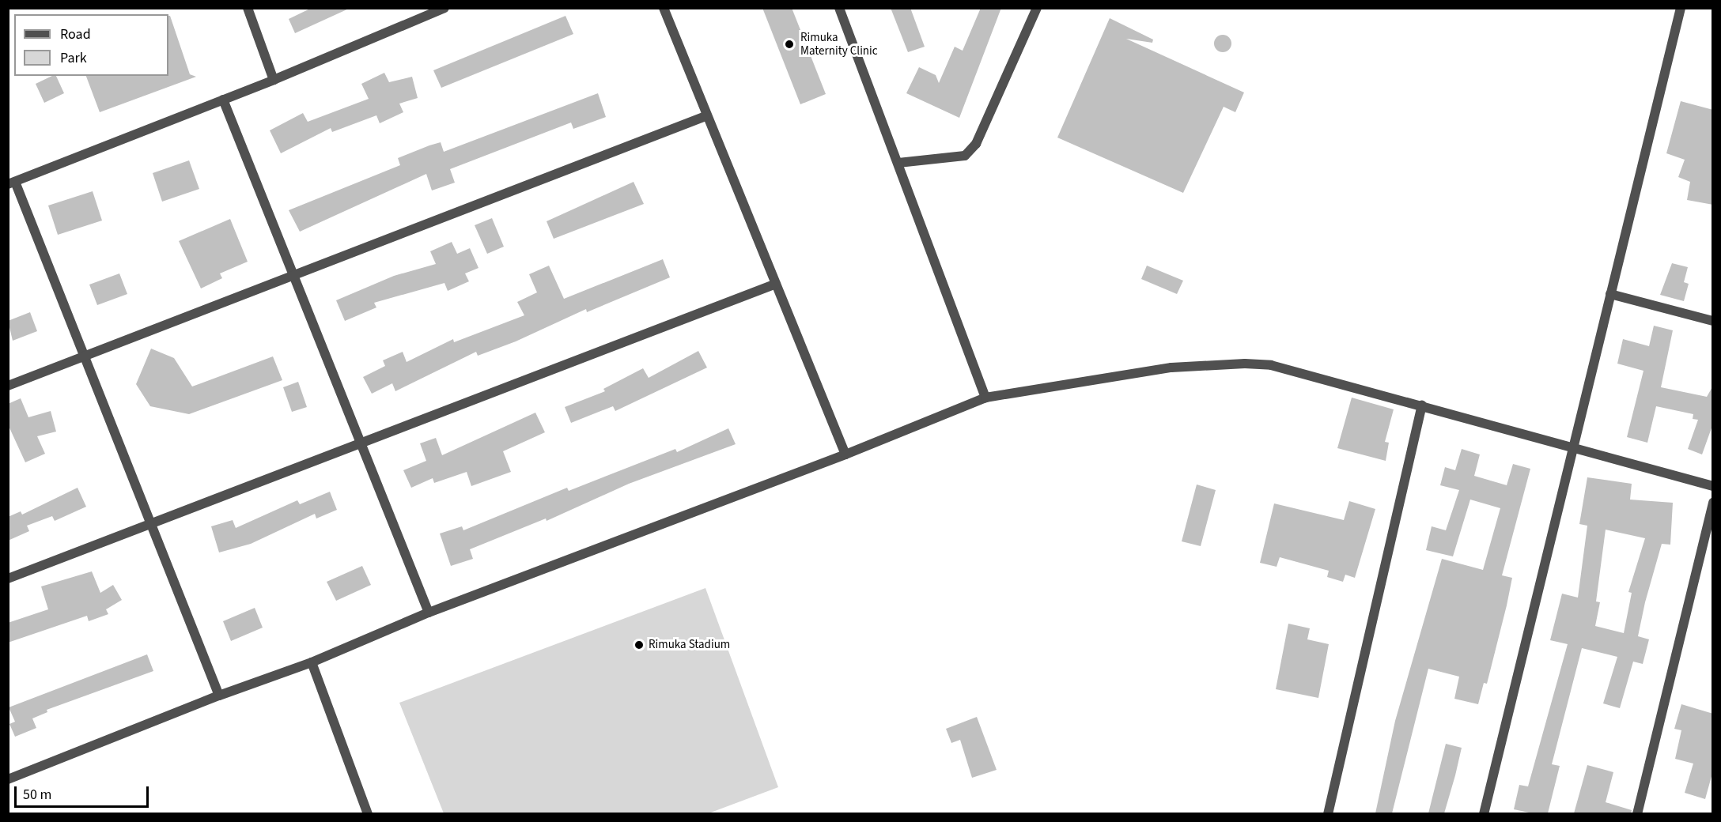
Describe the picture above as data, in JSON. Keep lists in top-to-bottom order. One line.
{"places":["Rimuka Maternity Clinic","Rimuka Stadium"],"legend":["Road","Park"],"scale_bar":"50 m"}
